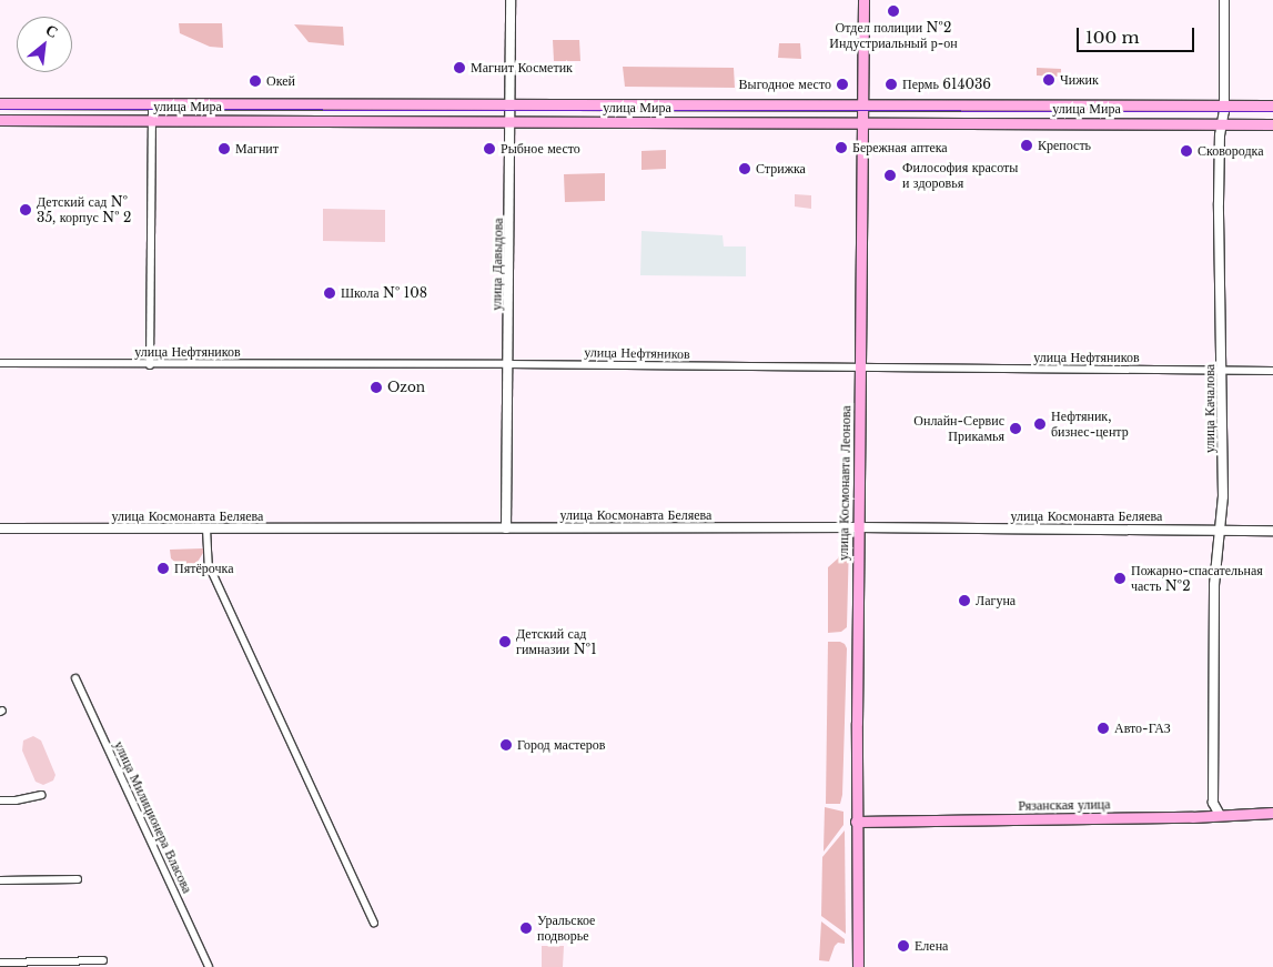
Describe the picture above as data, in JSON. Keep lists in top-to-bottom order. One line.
{"streets":{"main road":["улица Мира","улица Космонавта Леонова","Рязанская улица"],"street":["улица Давыдова","улица Нефтяников","улица Качалова","улица Космонавта Беляева","улица Милиционера Власова"]},"crossings":[["улица Мира","улица Давыдова"],["улица Мира","улица Качалова"],["улица Мира","улица Космонавта Леонова"],["улица Давыдова","улица Нефтяников"],["улица Давыдова","улица Космонавта Беляева"],["улица Нефтяников","улица Качалова"],["улица Нефтяников","улица Космонавта Леонова"],["улица Качалова","улица Космонавта Беляева"],["улица Качалова","Рязанская улица"],["улица Космонавта Леонова","улица Космонавта Беляева"],["улица Космонавта Леонова","Рязанская улица"]],"places":["Отдел полиции №2 Индустриальный р-он","Магнит Косметик","Чижик","Окей","Выгодное место","Пермь 614036","Крепость","Бережная аптека","Магнит","Рыбное место","Сковородка","Стрижка","Философия красоты и здоровья","Детский сад № 35, корпус № 2","Школа № 108","Ozon","Нефтяник, бизнес-центр","Онлайн-Сервис Прикамья","Пятёрочка","Пожарно-спасательная часть №2","Лагуна","Детский сад гимназии №1","Авто-ГАЗ","Город мастеров","Уральское подворье","Елена"],"scale_bar":"100 m","north":"top right"}
